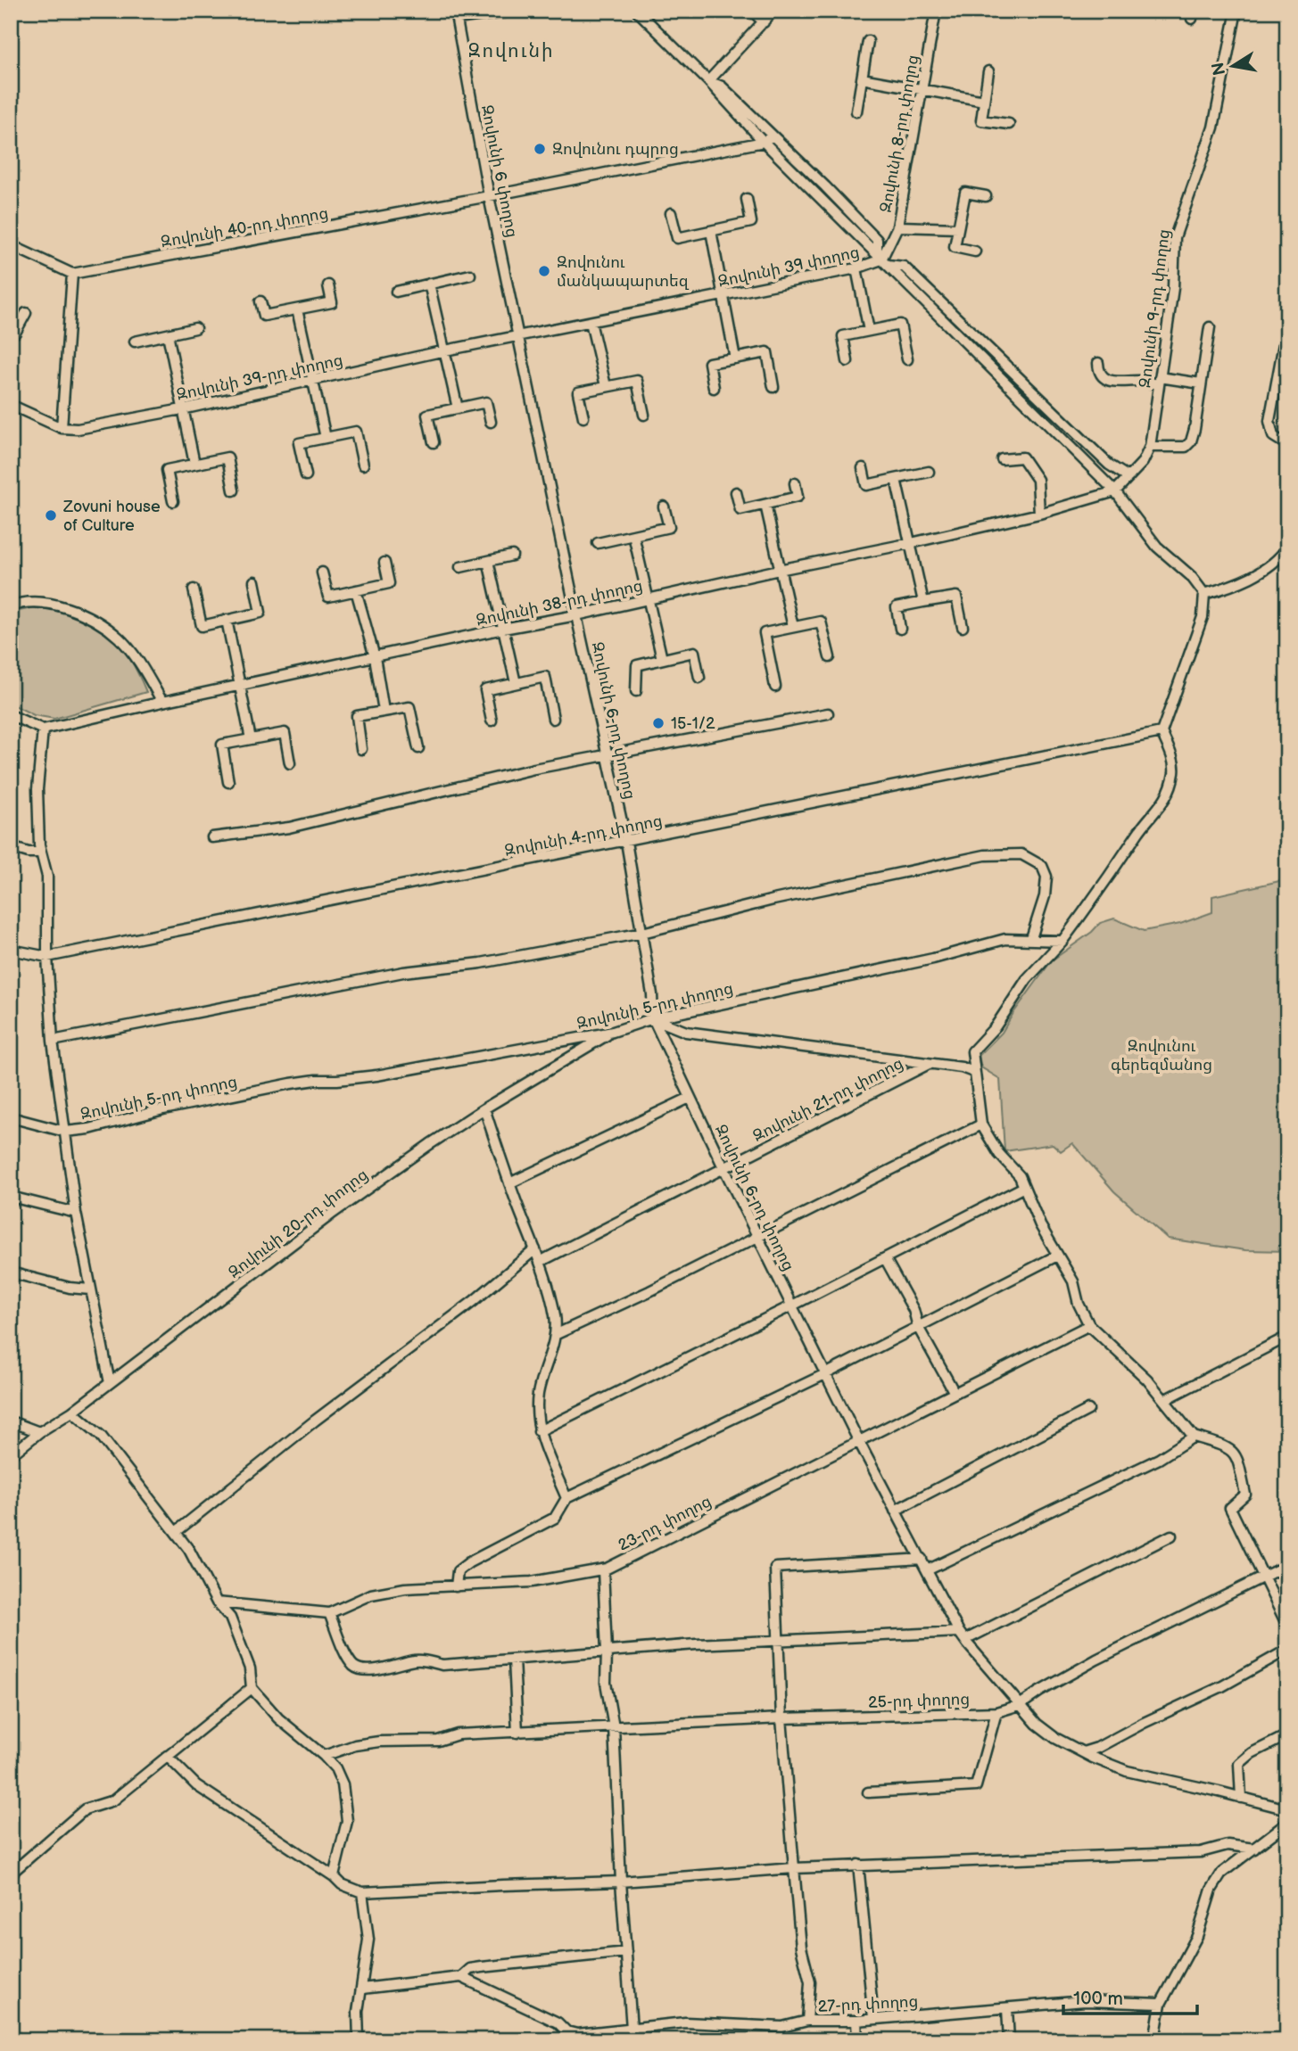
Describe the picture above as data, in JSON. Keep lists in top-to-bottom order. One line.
{"streets":{"street":["Զովունի 8-րդ փողոց","Զովունի 6 փողոց","Զովունի 40-րդ փողոց","Զովունի 39 փողոց","Զովունի 9-րդ փողոց","Զովունի 39-րդ փողոց","Զովունի 38-րդ փողոց","Զովունի 6-րդ փողոց","Զովունի 4-րդ փողոց","Զովունի 5-րդ փողոց","Զովունի 21-րդ փողոց","Զովունի 20-րդ փողոց","23-րդ փողոց","25-րդ փողոց","27-րդ փողոց"]},"crossings":[["Զովունի 8-րդ փողոց","Զովունի 39 փողոց"],["Զովունի 6 փողոց","Զովունի 40-րդ փողոց"],["Զովունի 6 փողոց","Զովունի 39 փողոց"],["Զովունի 6 փողոց","Զովունի 39-րդ փողոց"],["Զովունի 6 փողոց","Զովունի 6-րդ փողոց"],["Զովունի 39 փողոց","Զովունի 39-րդ փողոց"],["Զովունի 39 փողոց","Զովունի 6-րդ փողոց"],["Զովունի 9-րդ փողոց","Զովունի 38-րդ փողոց"],["Զովունի 39-րդ փողոց","Զովունի 6-րդ փողոց"],["Զովունի 38-րդ փողոց","Զովունի 6-րդ փողոց"],["Զովունի 6-րդ փողոց","Զովունի 4-րդ փողոց"],["Զովունի 6-րդ փողոց","Զովունի 5-րդ փողոց"],["Զովունի 6-րդ փողոց","Զովունի 21-րդ փողոց"],["Զովունի 6-րդ փողոց","23-րդ փողոց"],["Զովունի 6-րդ փողոց","25-րդ փողոց"],["Զովունի 5-րդ փողոց","Զովունի 20-րդ փողոց"]],"districts":["Զովունի"],"parks":["Զովունու գերեզմանոց"],"places":["Զովունու դպրոց","Զովունու մանկապարտեզ","Zovuni house of Culture","15-1/2"],"scale_bar":"100 m","north":"left"}
